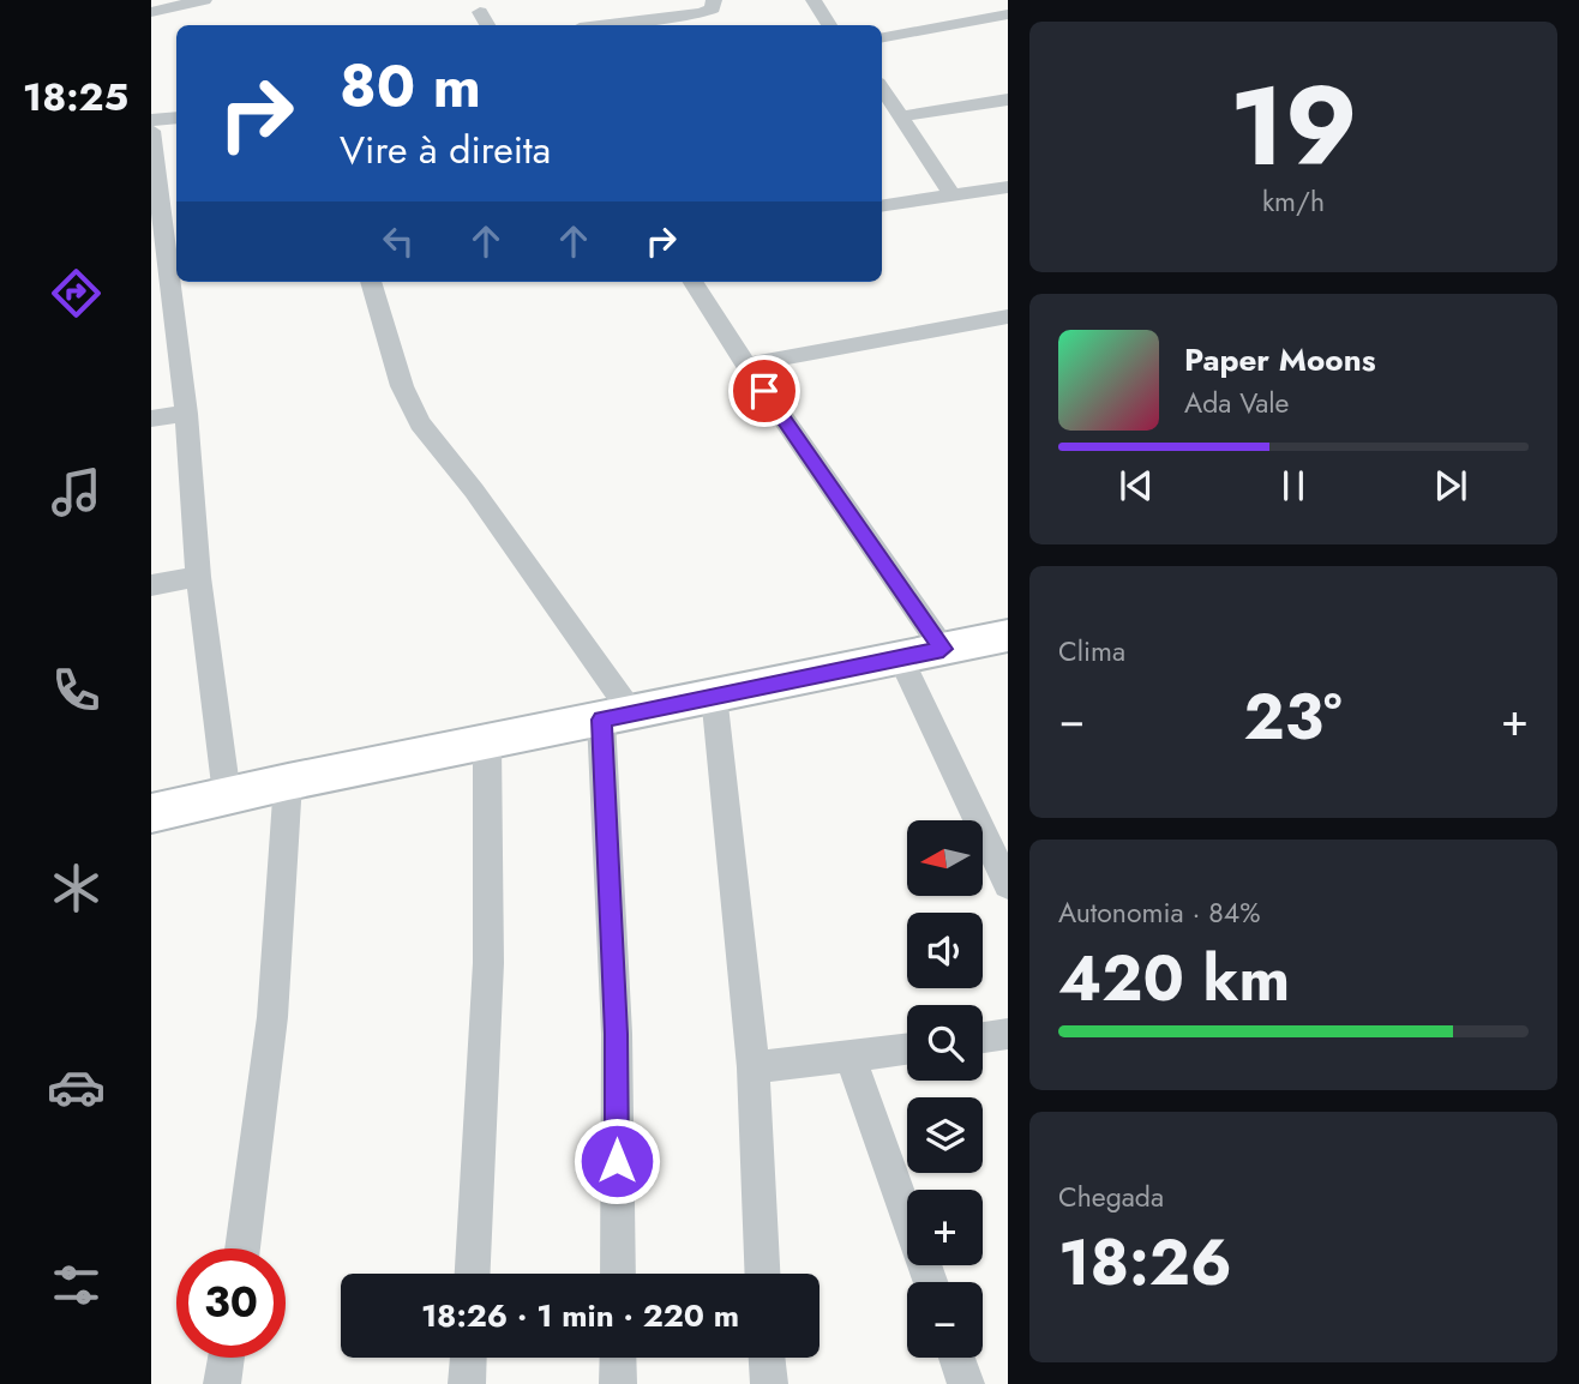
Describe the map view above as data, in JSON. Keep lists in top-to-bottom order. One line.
{"north":"left","page":{"tabs":"18:25","tile":[["19","km/h"],"Clima",["Autonomia · 84%","420 km"],["Chegada","18:26"]],"turn":["80 m","Vire à direita"],"song":["Paper Moons","Ada Vale"],"heat":["−","23°","+"],"map_buttons":["+","−"],"limit":"30","trip":"18:26 · 1 min · 220 m"}}
